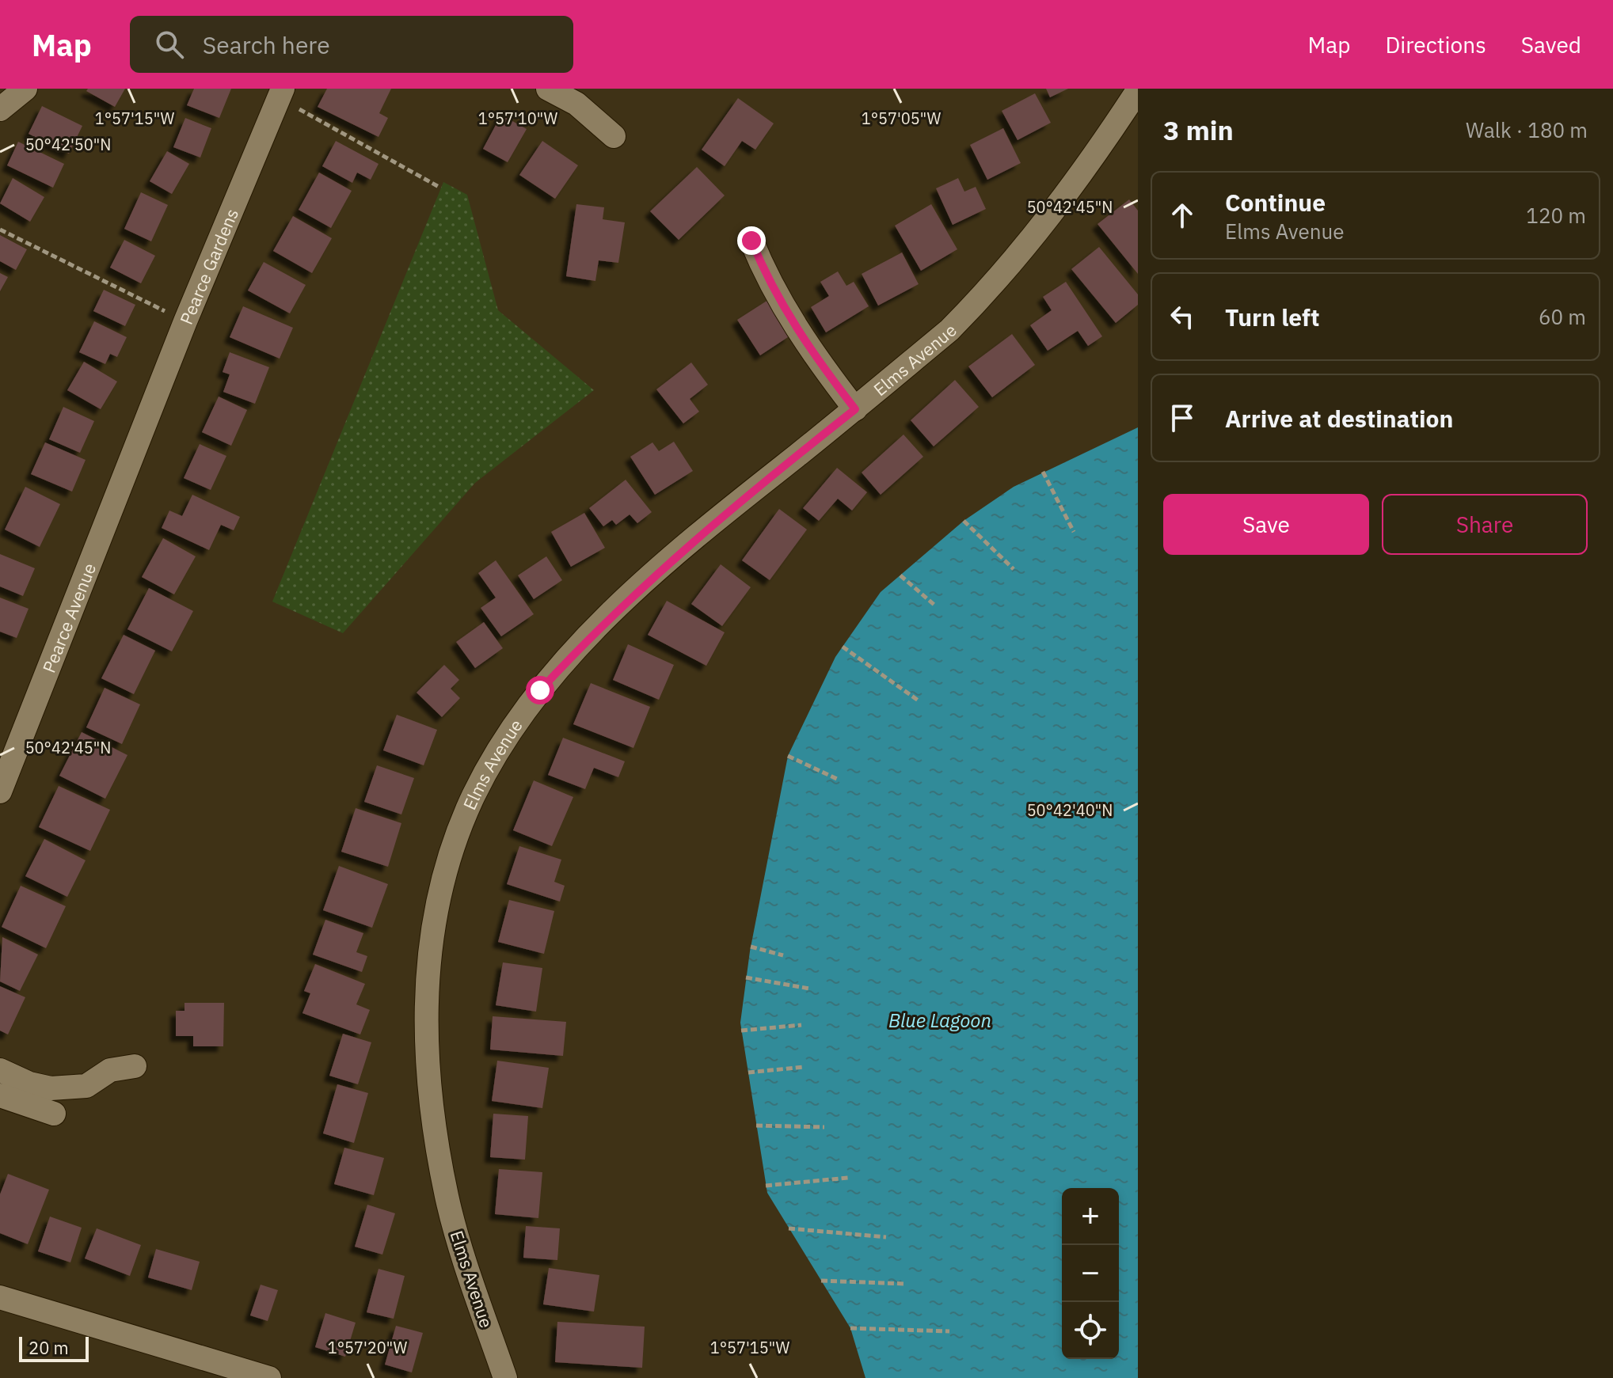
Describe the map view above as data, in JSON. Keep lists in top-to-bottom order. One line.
{"streets":{"street":["Pearce Gardens","Elms Avenue","Pearce Avenue"]},"crossings":[["Pearce Gardens","Pearce Avenue"]],"water":["Blue Lagoon"],"scale_bar":"20 m","page":{"header":"Map","search":"Search here","nav":["Map","Directions","Saved"],"heading":["3 min","Walk · 180 m"],"list":[["Continue","Elms Avenue","120 m"],["Turn left","60 m"],"Arrive at destination"],"buttons":["Save","Share"],"map_buttons":["+","−"],"scale":"20 m"},"coordinates":["1°57'15\"W","1°57'10\"W","1°57'05\"W","50°42'50\"N","50°42'45\"N","50°42'40\"N","1°57'20\"W"]}
